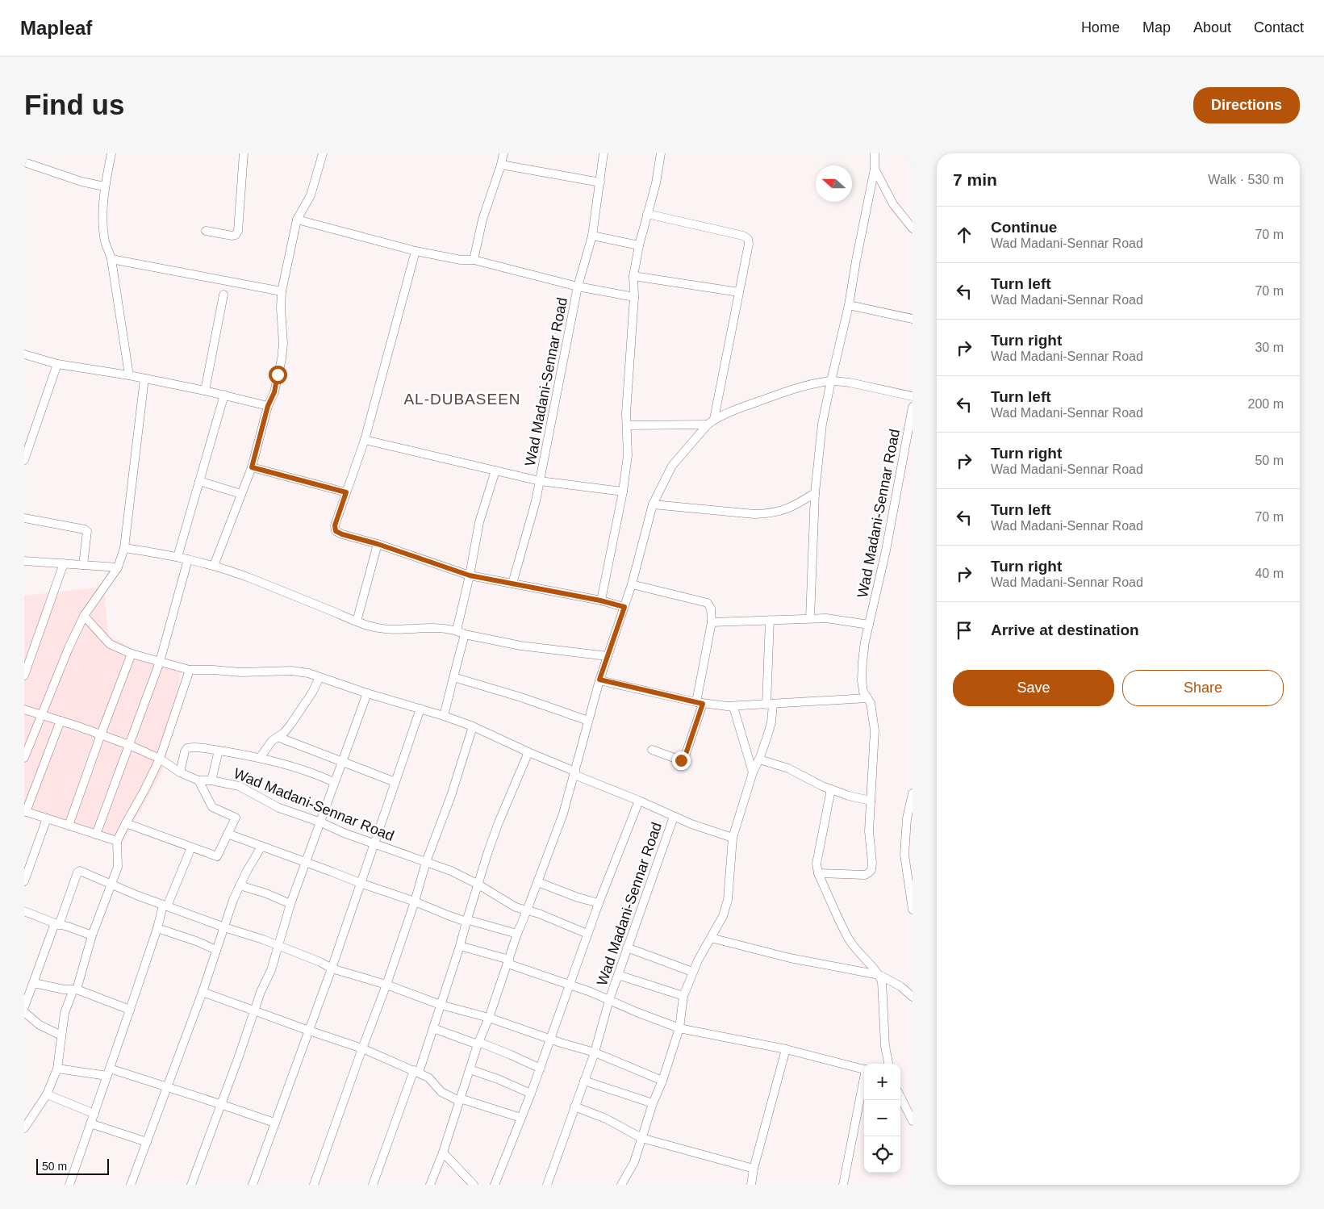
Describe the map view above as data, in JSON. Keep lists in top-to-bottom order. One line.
{"streets":{"street":["Wad Madani-Sennar Road"]},"districts":["AL-DUBASEEN"],"scale_bar":"50 m","north":"left","page":{"header":"Mapleaf","nav":["Home","Map","About","Contact"],"buttons":["Directions",["Save","Share"]],"title":"Find us","heading":["7 min","Walk · 530 m"],"list":[["Continue","Wad Madani-Sennar Road","70 m"],["Turn left","Wad Madani-Sennar Road","70 m"],["Turn right","Wad Madani-Sennar Road","30 m"],["Turn left","Wad Madani-Sennar Road","200 m"],["Turn right","Wad Madani-Sennar Road","50 m"],["Turn left","Wad Madani-Sennar Road","70 m"],["Turn right","Wad Madani-Sennar Road","40 m"],"Arrive at destination"],"map_buttons":["+","−"],"scale":"50 m"}}
